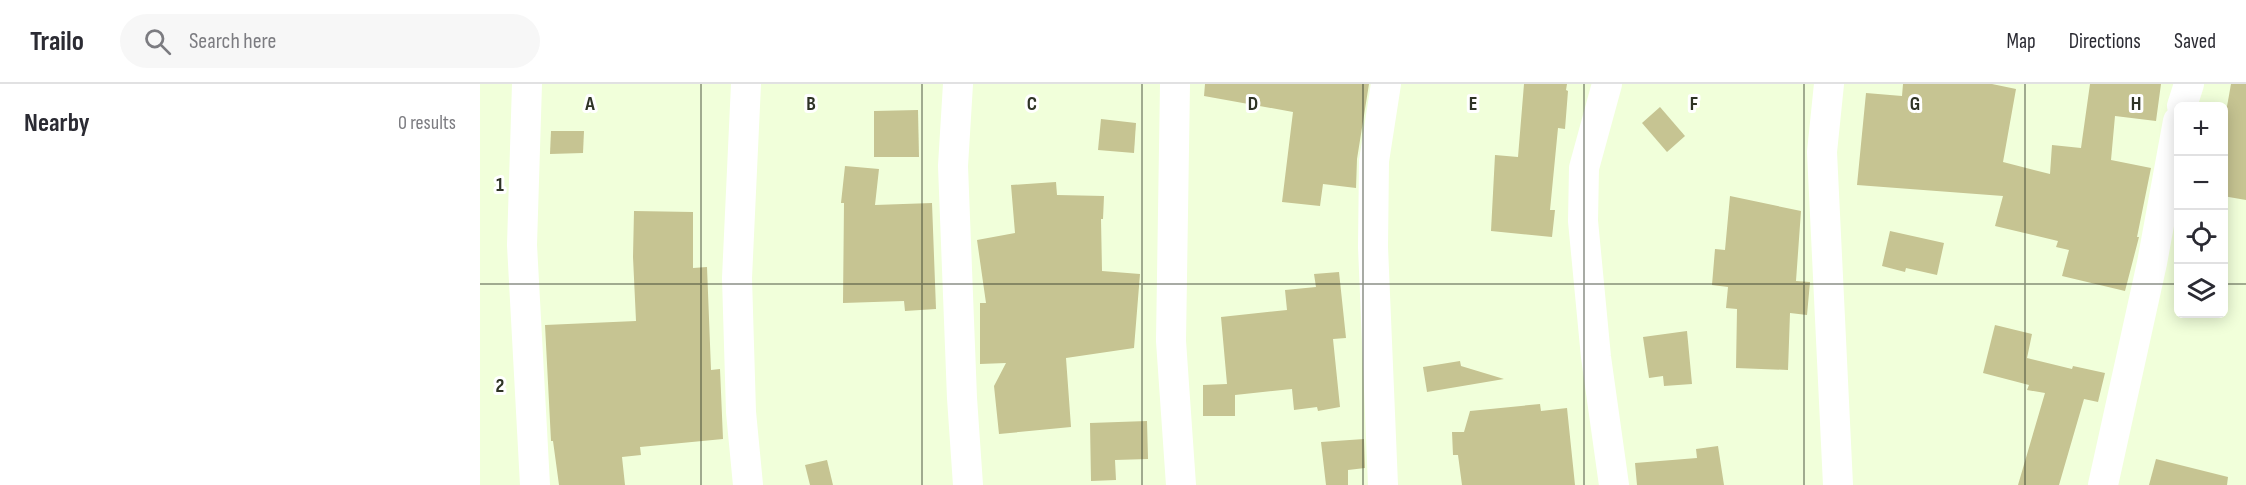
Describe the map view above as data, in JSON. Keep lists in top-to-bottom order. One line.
{"page":{"header":"Trailo","search":"Search here","nav":["Map","Directions","Saved"],"heading":["Nearby","0 results"],"map_buttons":["+","−"]},"grid":{"columns":["A","B","C","D","E","F","G","H"],"rows":["1","2"]}}
